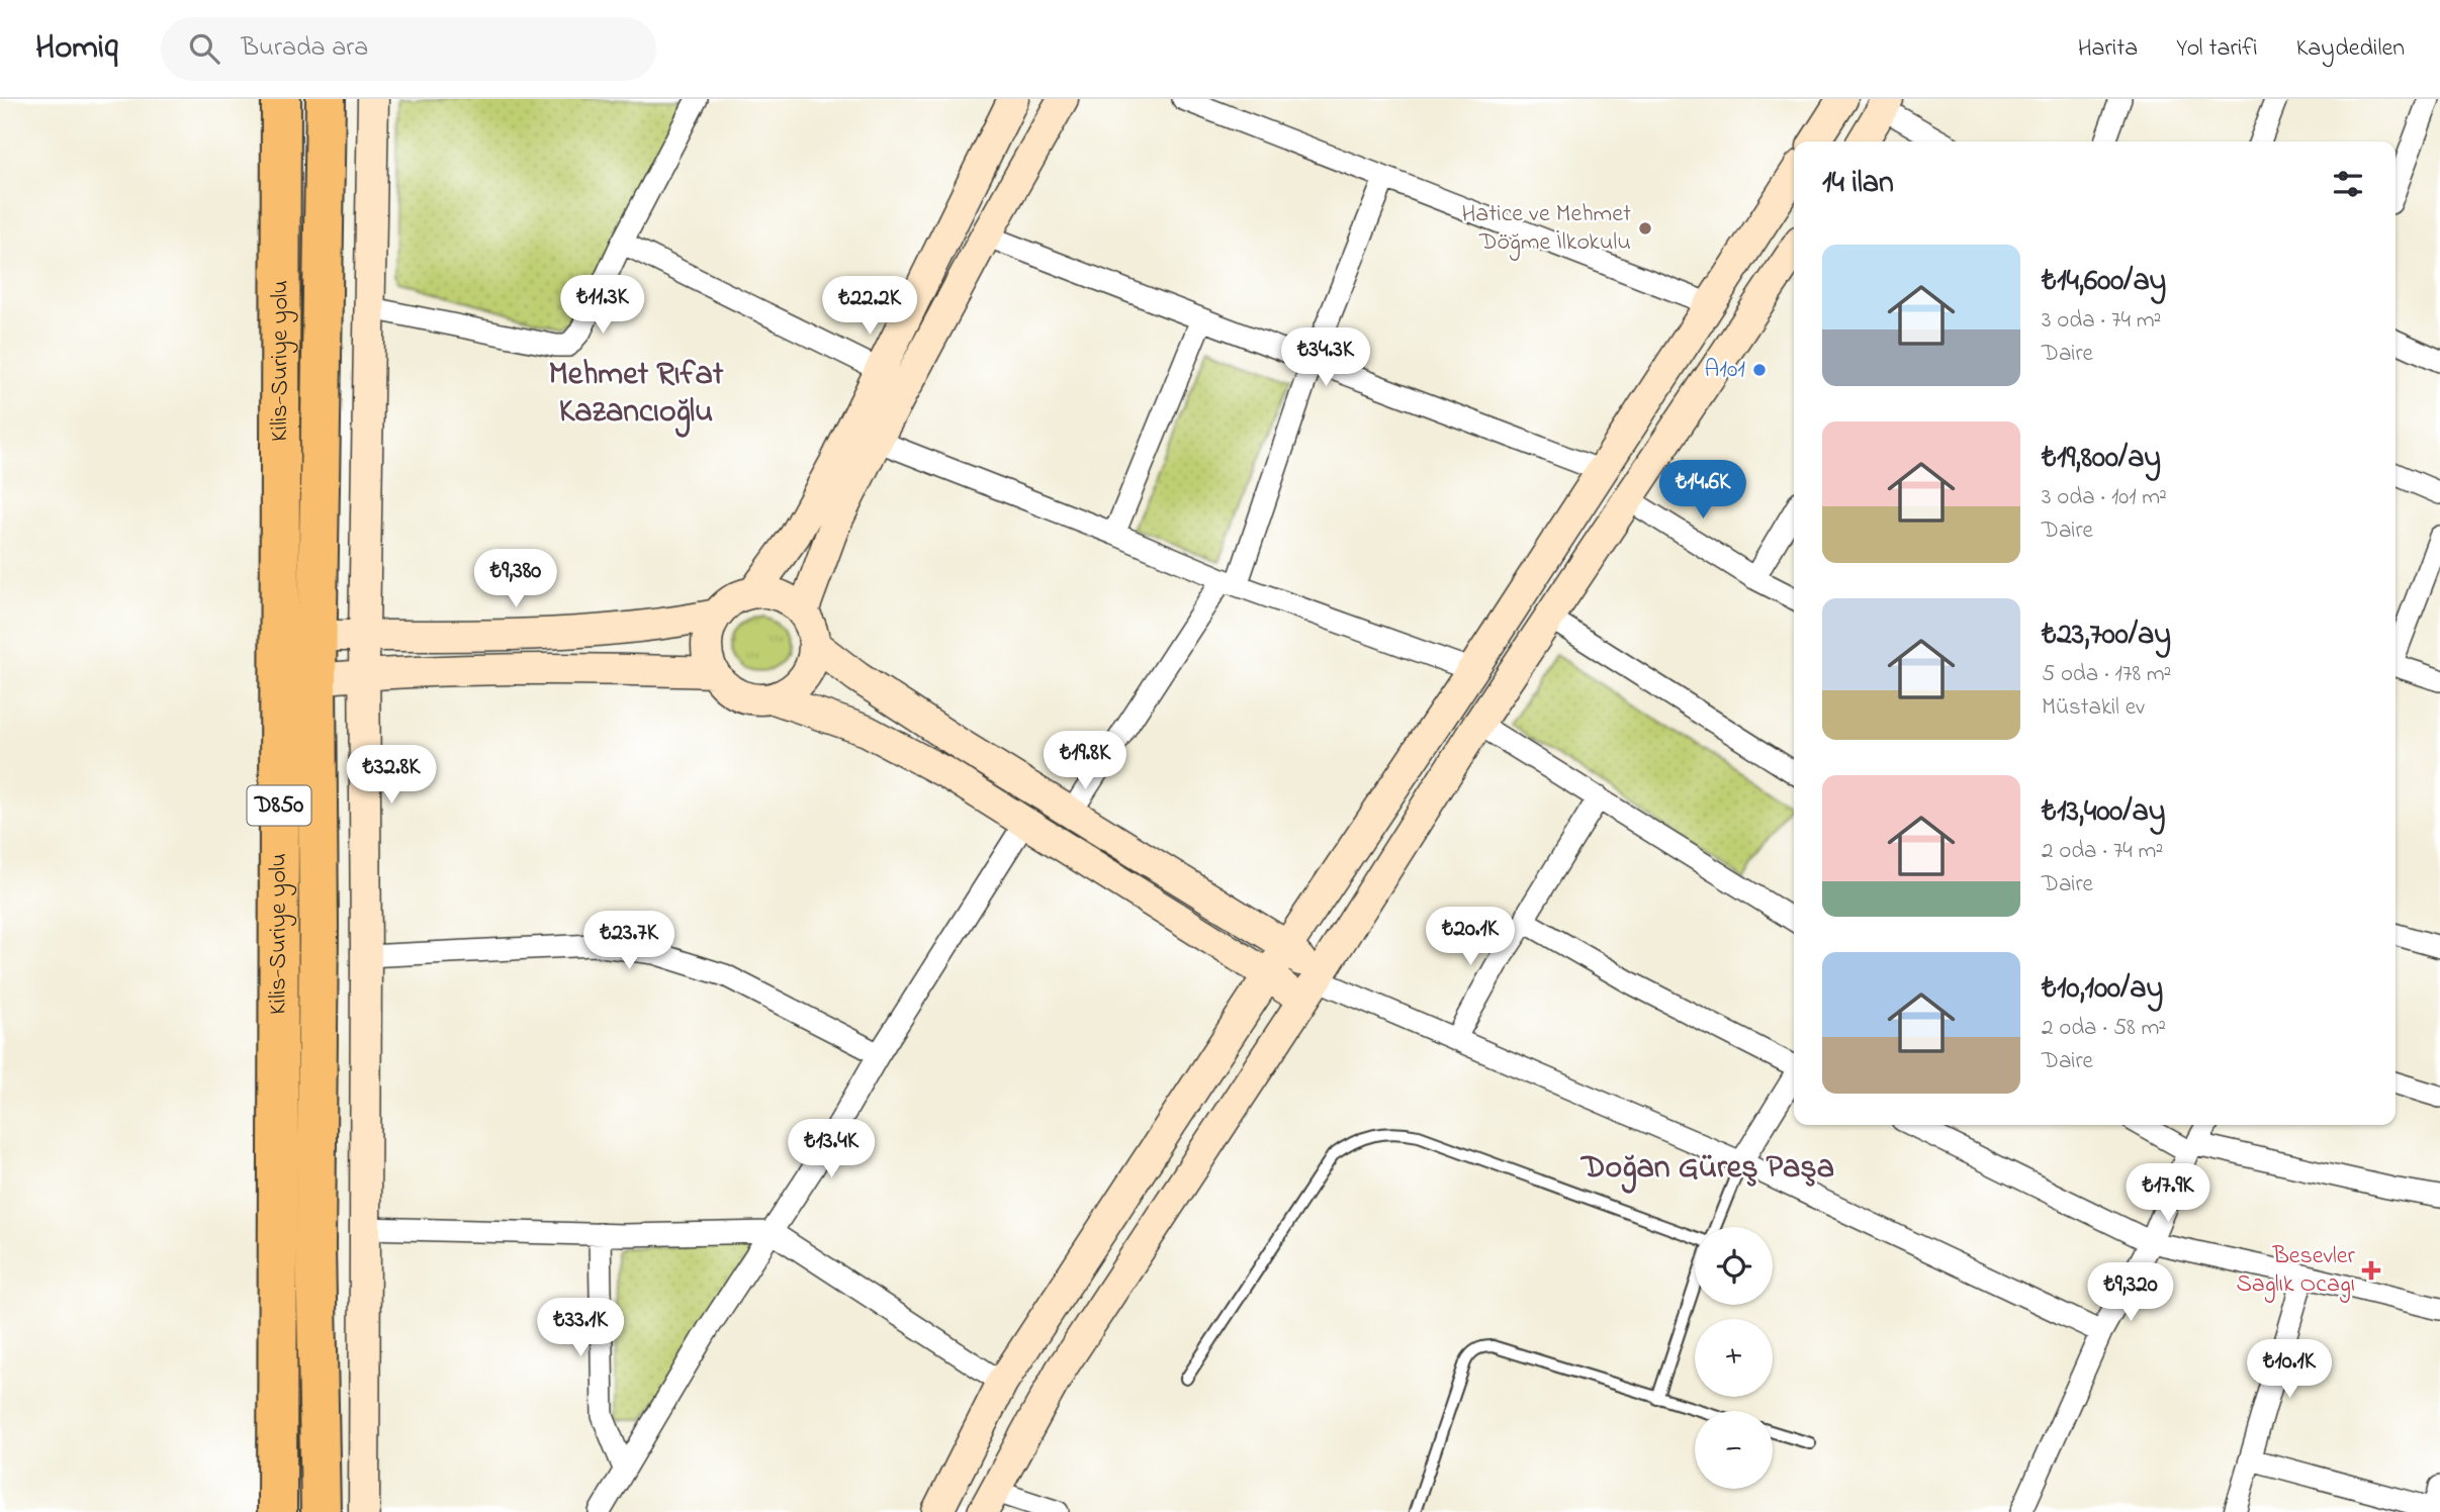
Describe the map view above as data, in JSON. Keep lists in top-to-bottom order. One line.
{"streets":{"highway":["Kilis-Suriye yolu","D850"]},"districts":["Mehmet Rıfat Kazancıoğlu","Doğan Güreş Paşa"],"places":{"other":["Hatice ve Mehmet Döğme İlkokulu","A101"],"health":["Besevler Saglık Ocagı"]},"page":{"header":"Homiq","search":"Burada ara","nav":["Harita","Yol tarifi","Kaydedilen"],"heading":"14 ilan","list":[{"name":"₺14,600/ay","note":"3 oda · 74 m² · Daire"},{"name":"₺19,800/ay","note":"3 oda · 101 m² · Daire"},{"name":"₺23,700/ay","note":"5 oda · 178 m² · Müstakil ev"},{"name":"₺13,400/ay","note":"2 oda · 74 m² · Daire"},{"name":"₺10,100/ay","note":"2 oda · 58 m² · Daire"}],"price":["₺11.3K","₺22.2K","₺34.3K","₺14.6K","₺9,380","₺19.8K","₺32.8K","₺20.1K","₺23.7K","₺13.4K","₺17.9K","₺9,320","₺33.1K","₺10.1K"],"map_buttons":["+","−"]}}
